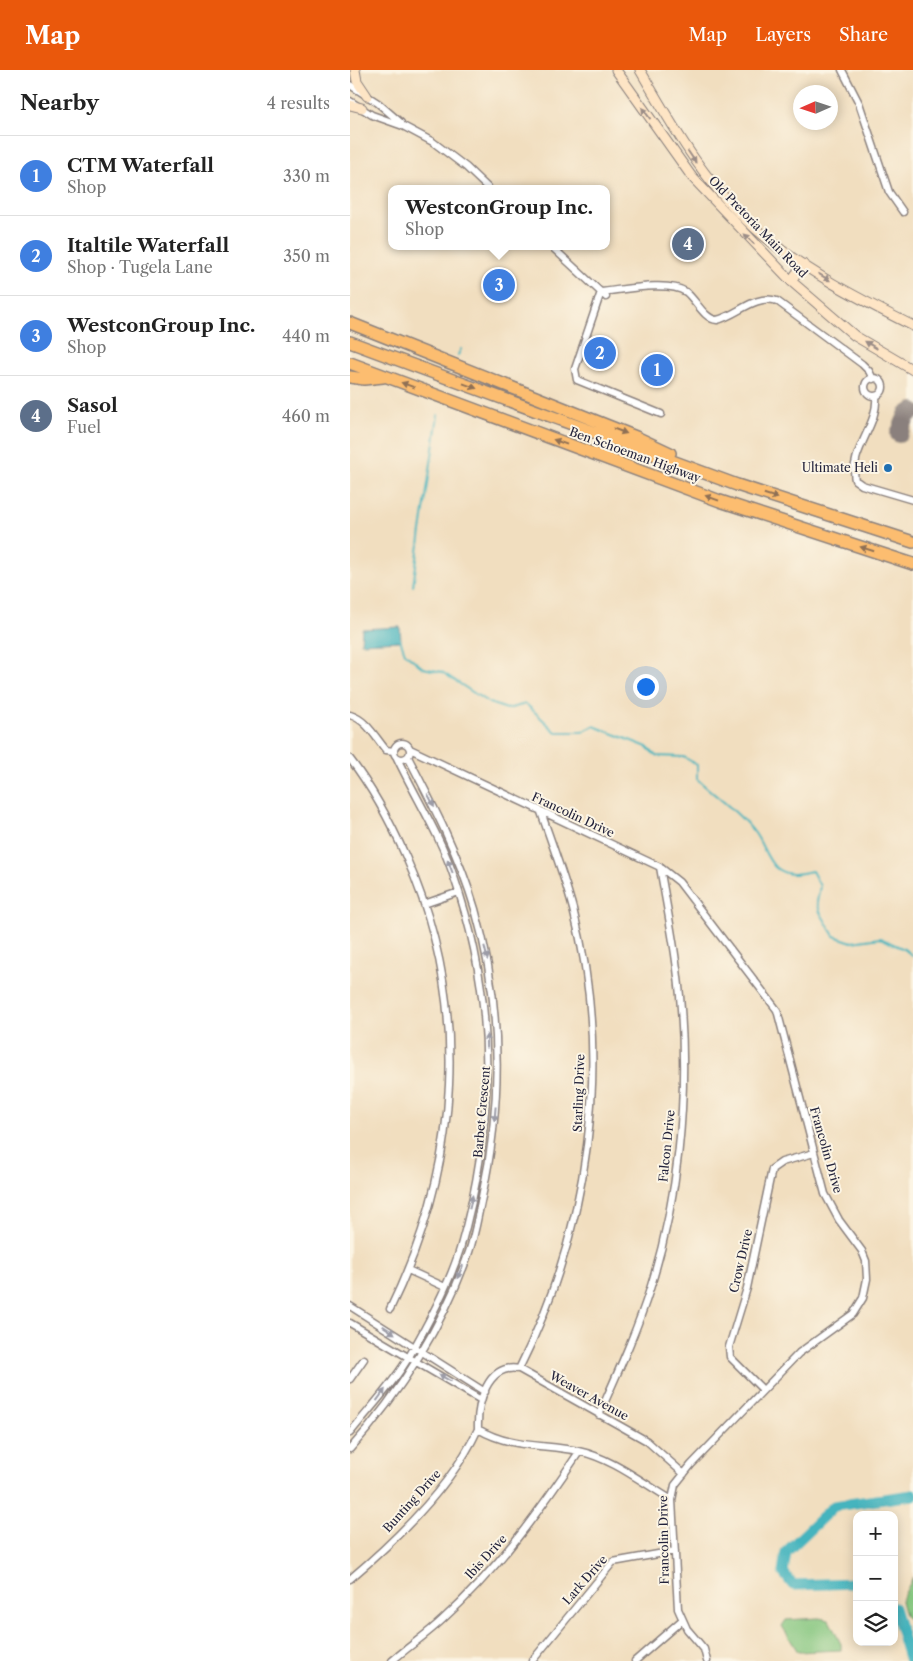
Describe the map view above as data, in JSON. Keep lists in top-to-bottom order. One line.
{"streets":{"highway":["Ben Schoeman Highway"],"main road":["Old Pretoria Main Road"],"street":["Francolin Drive","Starling Drive","Barbet Crescent","Falcon Drive","Crow Drive","Weaver Avenue","Bunting Drive","Ibis Drive","Lark Drive"]},"crossings":[["Francolin Drive","Starling Drive"],["Francolin Drive","Barbet Crescent"],["Francolin Drive","Falcon Drive"],["Francolin Drive","Crow Drive"],["Francolin Drive","Weaver Avenue"],["Francolin Drive","Lark Drive"],["Starling Drive","Weaver Avenue"],["Falcon Drive","Weaver Avenue"]],"places":["Ultimate Heli"],"north":"left","page":{"header":"Map","nav":["Map","Layers","Share"],"heading":["Nearby","4 results"],"list":[{"mark":"1","name":"CTM Waterfall","note":"Shop","value":"330 m"},{"mark":"2","name":"Italtile Waterfall","note":"Shop · Tugela Lane","value":"350 m"},{"mark":"3","name":"WestconGroup Inc.","note":"Shop","value":"440 m"},{"mark":"4","name":"Sasol","note":"Fuel","value":"460 m"}],"popup":["WestconGroup Inc.","Shop"],"pins":["4","3","2","1"],"map_buttons":["+","−"]}}
